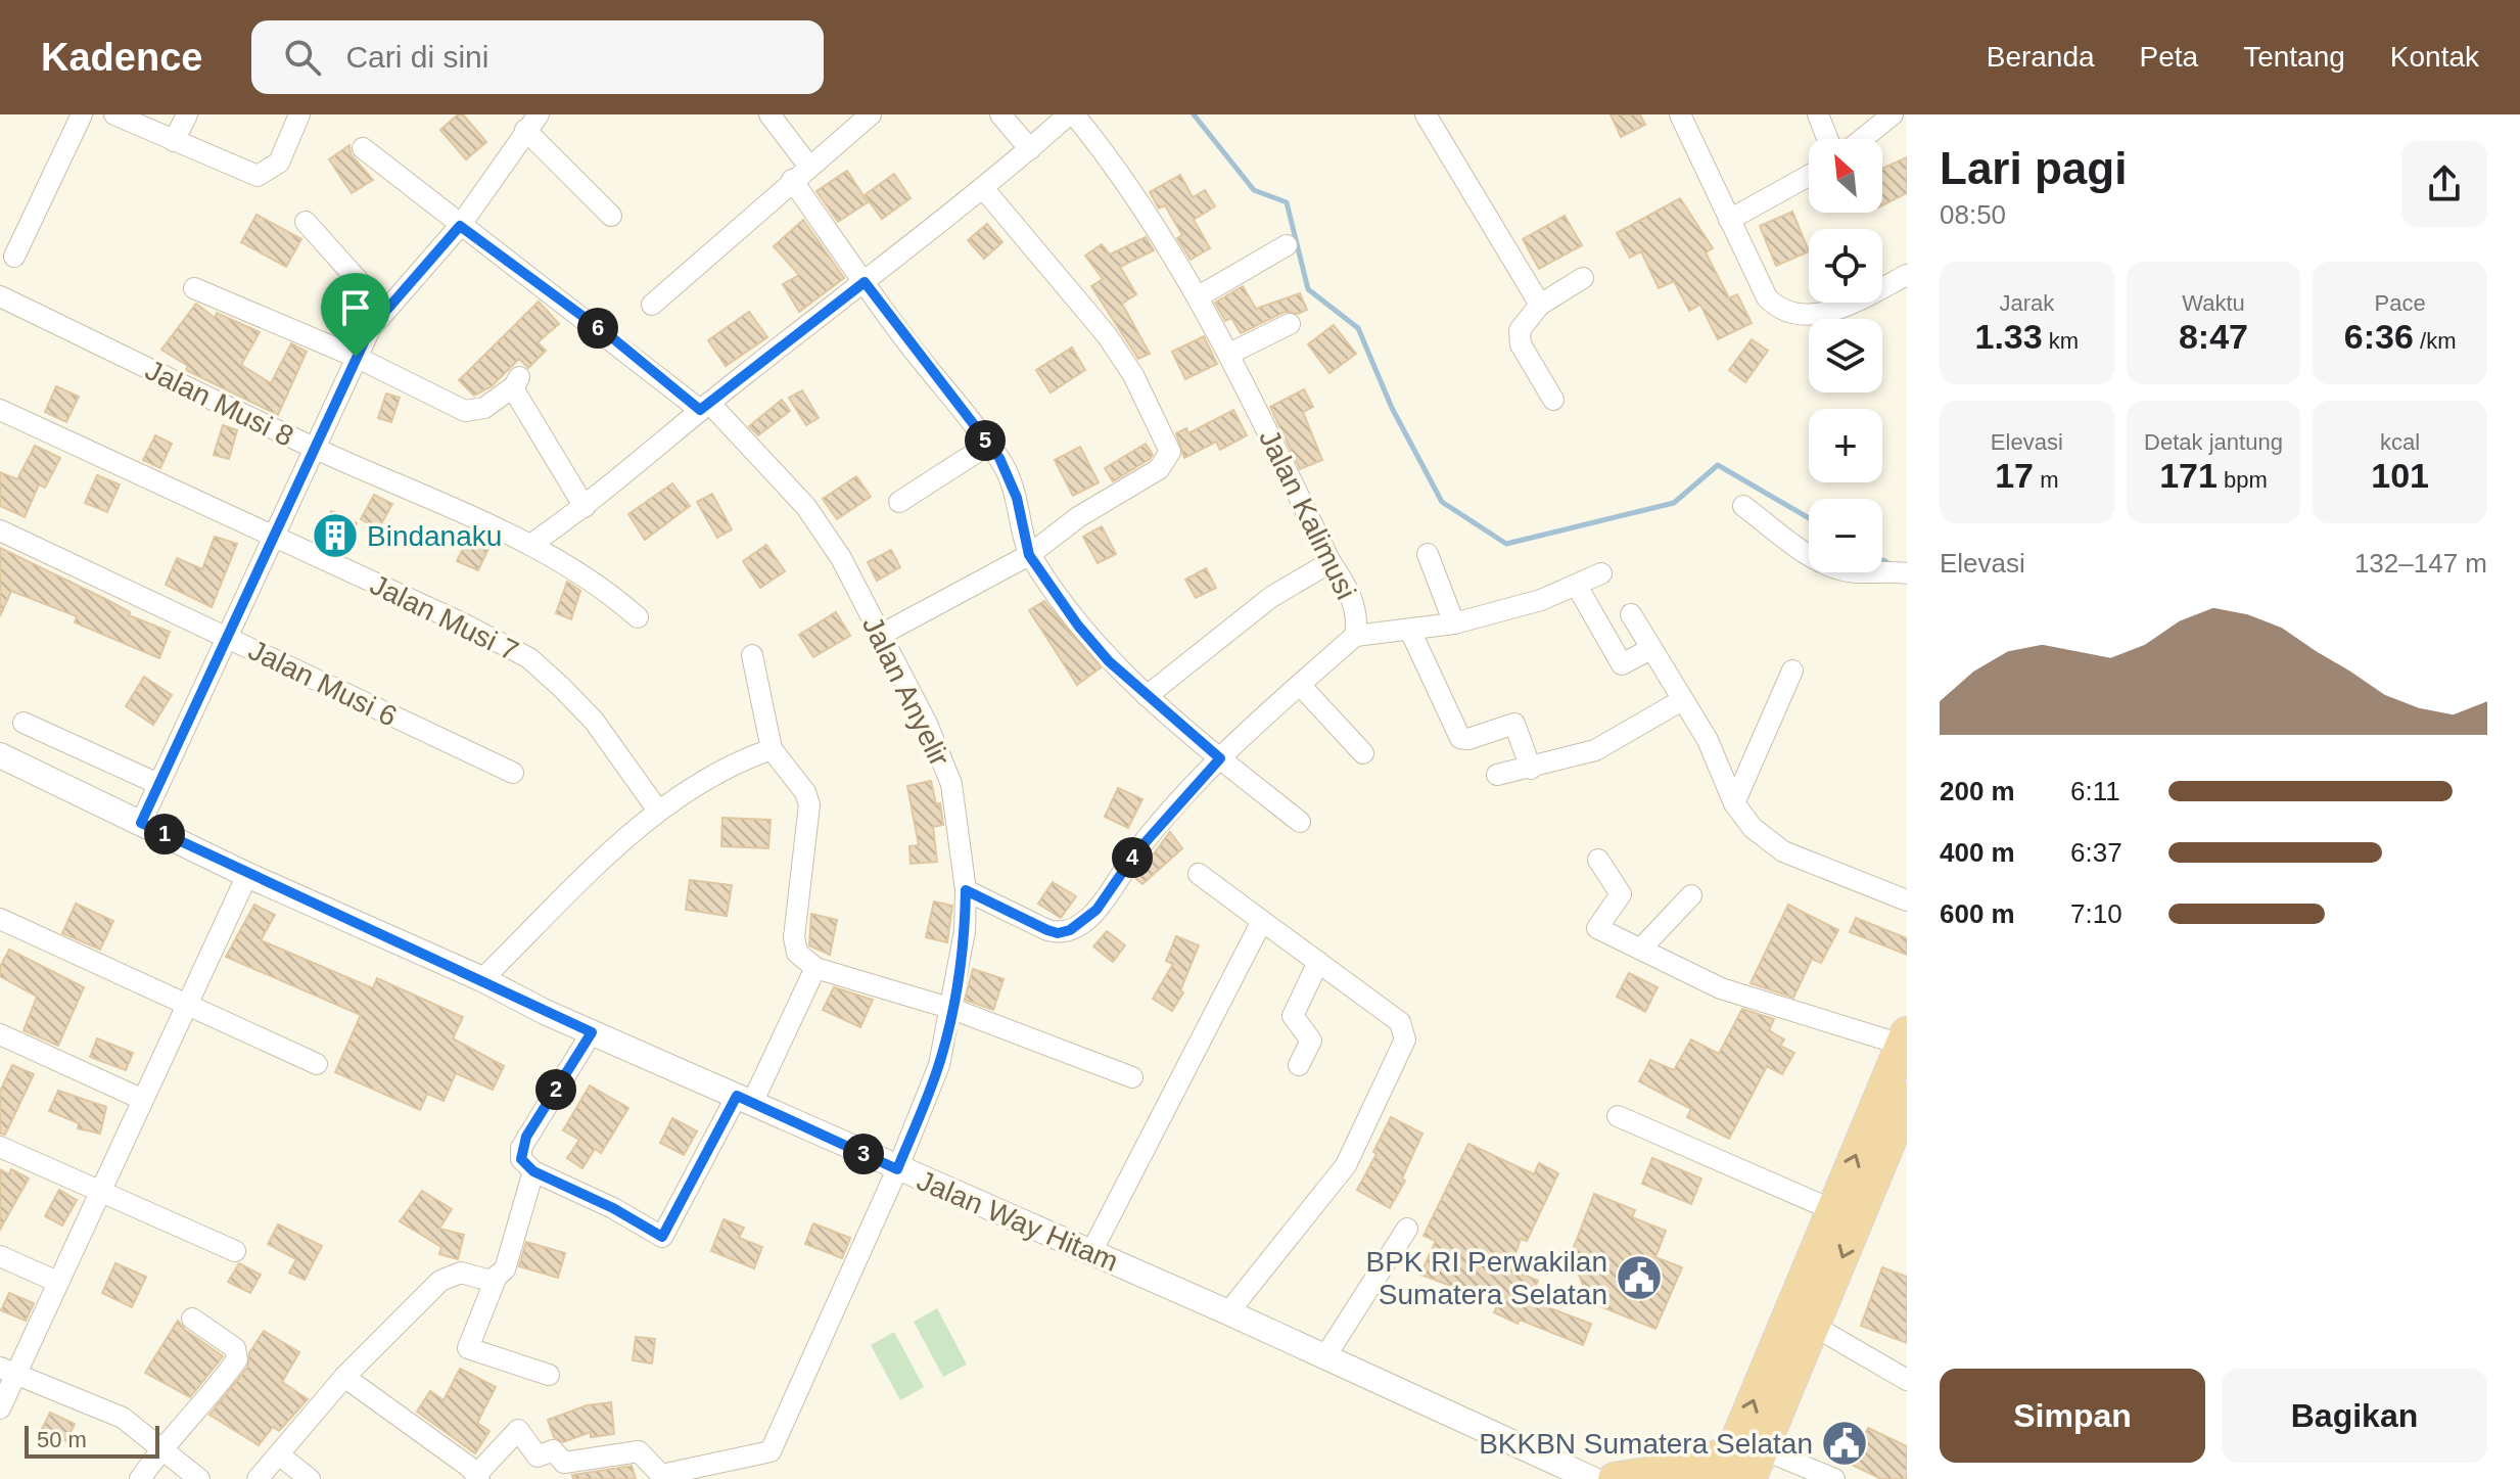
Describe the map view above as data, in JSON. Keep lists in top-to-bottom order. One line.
{"streets":{"street":["Jalan Musi 8","Jalan Kalimusi","Jalan Musi 7","Jalan Musi 6","Jalan Anyelir","Jalan Way Hitam"]},"crossings":[["Jalan Kalimusi","Jalan Anyelir"],["Jalan Anyelir","Jalan Way Hitam"]],"places":{"building":["Bindanaku"],"public building":["BPK RI Perwakilan Sumatera Selatan","BKKBN Sumatera Selatan"]},"scale_bar":"50 m","north":"top left","page":{"header":"Kadence","search":"Cari di sini","nav":["Beranda","Peta","Tentang","Kontak"],"heading":["Lari pagi","08:50"],"map_buttons":["+","−"],"stats":[["Jarak","1.33 km"],["Waktu","8:47"],["Pace","6:36 /km"],["Elevasi","17 m"],["Detak jantung","171 bpm"],["kcal","101"]],"pins":["6","5","1","4","2","3"],"chart":["Elevasi","132–147 m"],"list":[{"name":"200 m","note":"6:11"},{"name":"400 m","note":"6:37"},{"name":"600 m","note":"7:10"}],"buttons":["Simpan","Bagikan"],"scale":"50 m"}}
